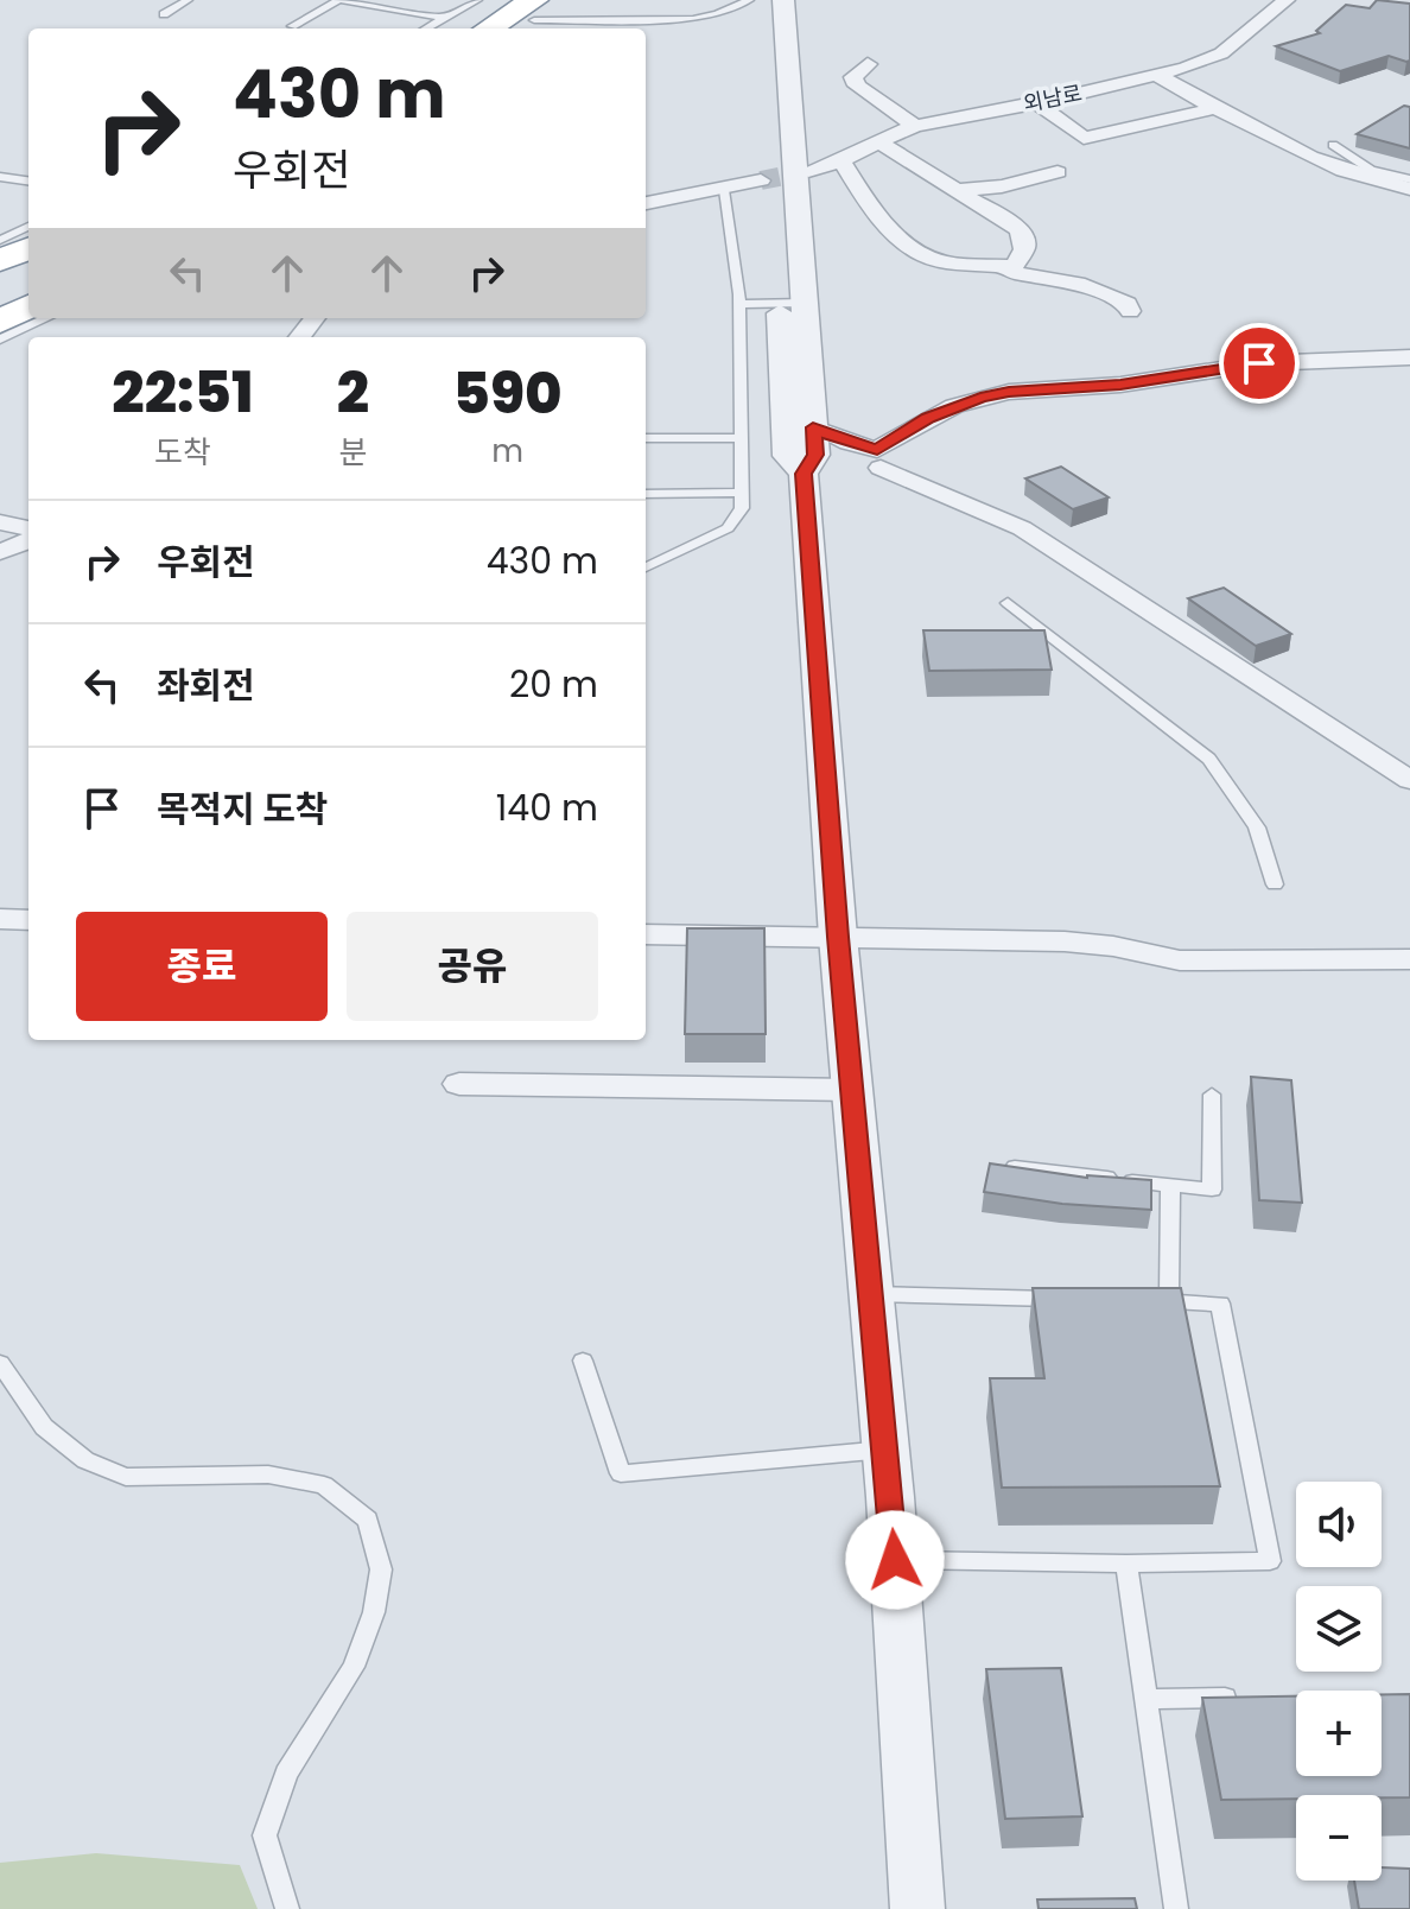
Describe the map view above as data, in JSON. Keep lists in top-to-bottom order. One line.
{"streets":{"street":["외남로"]},"page":{"turn":["430 m","우회전"],"eta":["22:51","도착","2","분","590","m"],"list":[{"name":"우회전","value":"430 m"},{"name":"좌회전","value":"20 m"},{"name":"목적지 도착","value":"140 m"}],"buttons":["종료","공유"],"map_buttons":["+","−"]}}
